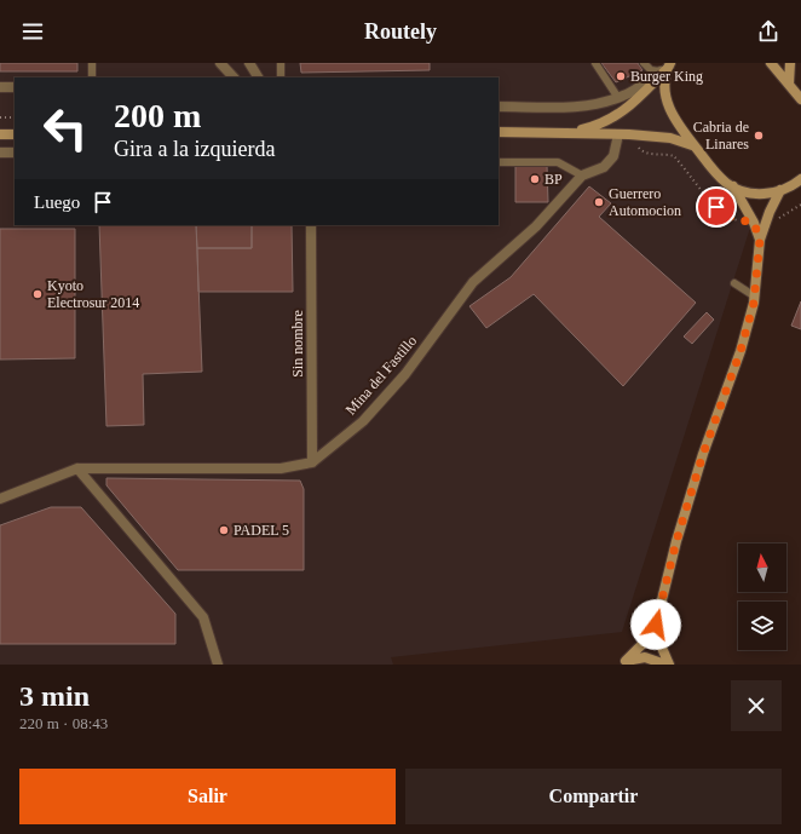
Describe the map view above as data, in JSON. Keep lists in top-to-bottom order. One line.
{"streets":{"street":["Sin nombre","Mina del Fastillo"]},"crossings":[["Sin nombre","Mina del Fastillo"]],"places":["Burger King","Cabria de Linares","BP","Guerrero Automocion","Kyoto Electrosur 2014","PADEL 5"],"north":"top","page":{"header":"Routely","turn":["200 m","Gira a la izquierda"],"then":"Luego","heading":["3 min","220 m · 08:43"],"buttons":["Salir","Compartir"]}}
